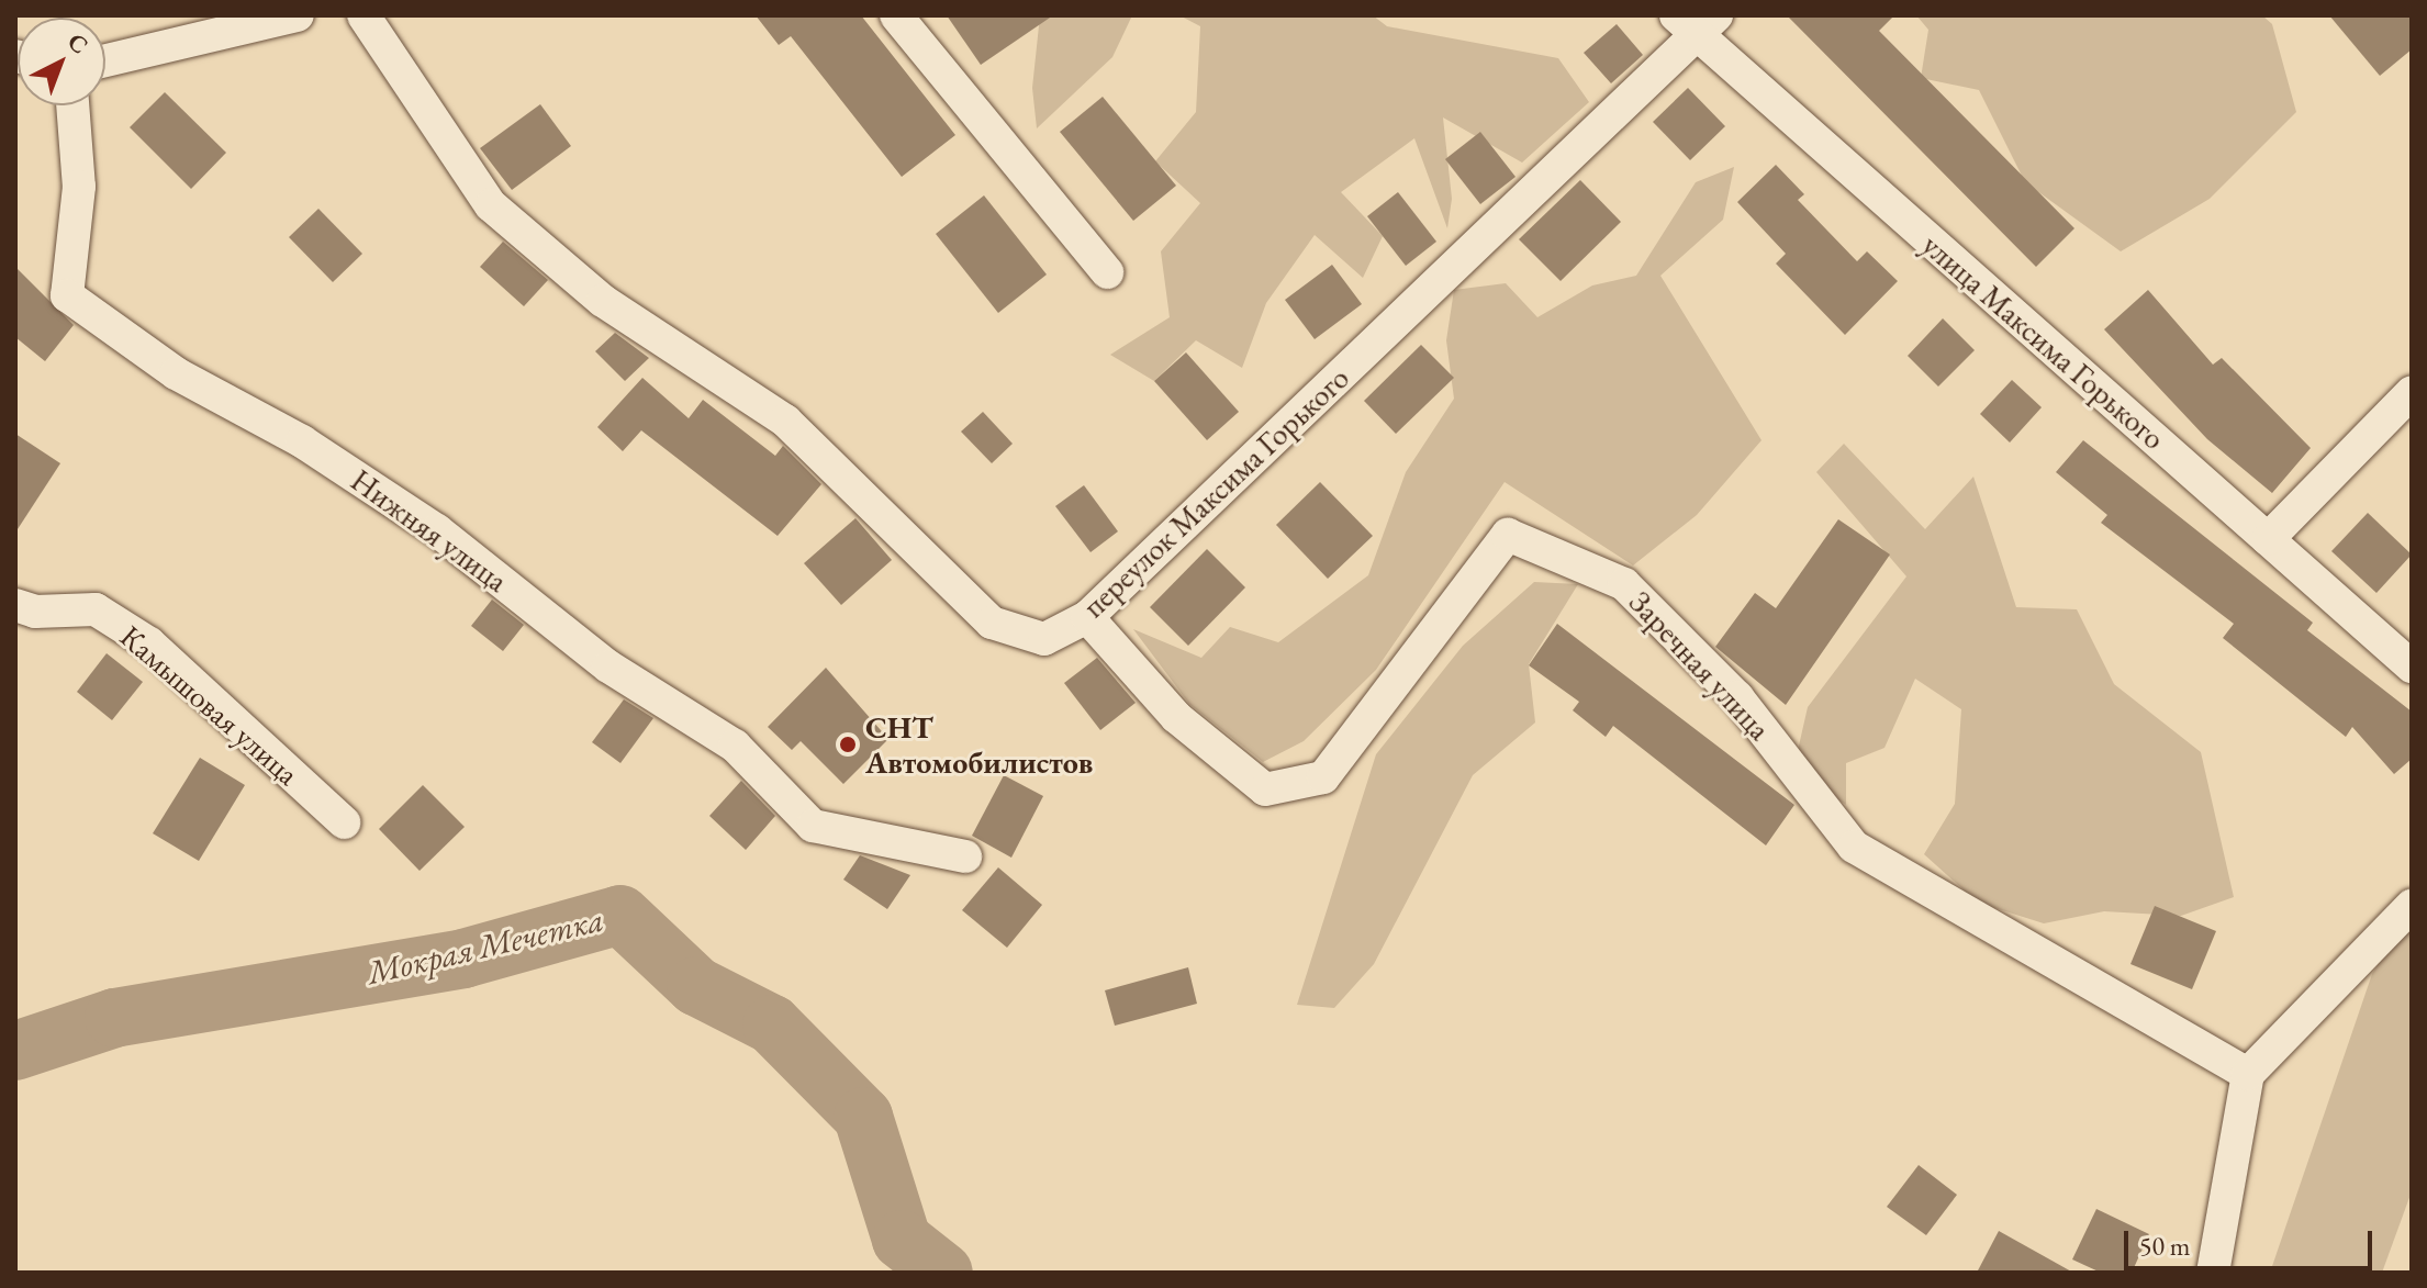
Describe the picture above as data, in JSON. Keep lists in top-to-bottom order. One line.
{"streets":{"street":["улица Максима Горького","переулок Максима Горького","Нижняя улица","Заречная улица","Камышовая улица"]},"crossings":[["улица Максима Горького","переулок Максима Горького"],["переулок Максима Горького","Заречная улица"]],"water":["Мокрая Мечетка"],"places":["СНТ Автомобилистов"],"scale_bar":"50 m","north":"top right"}
